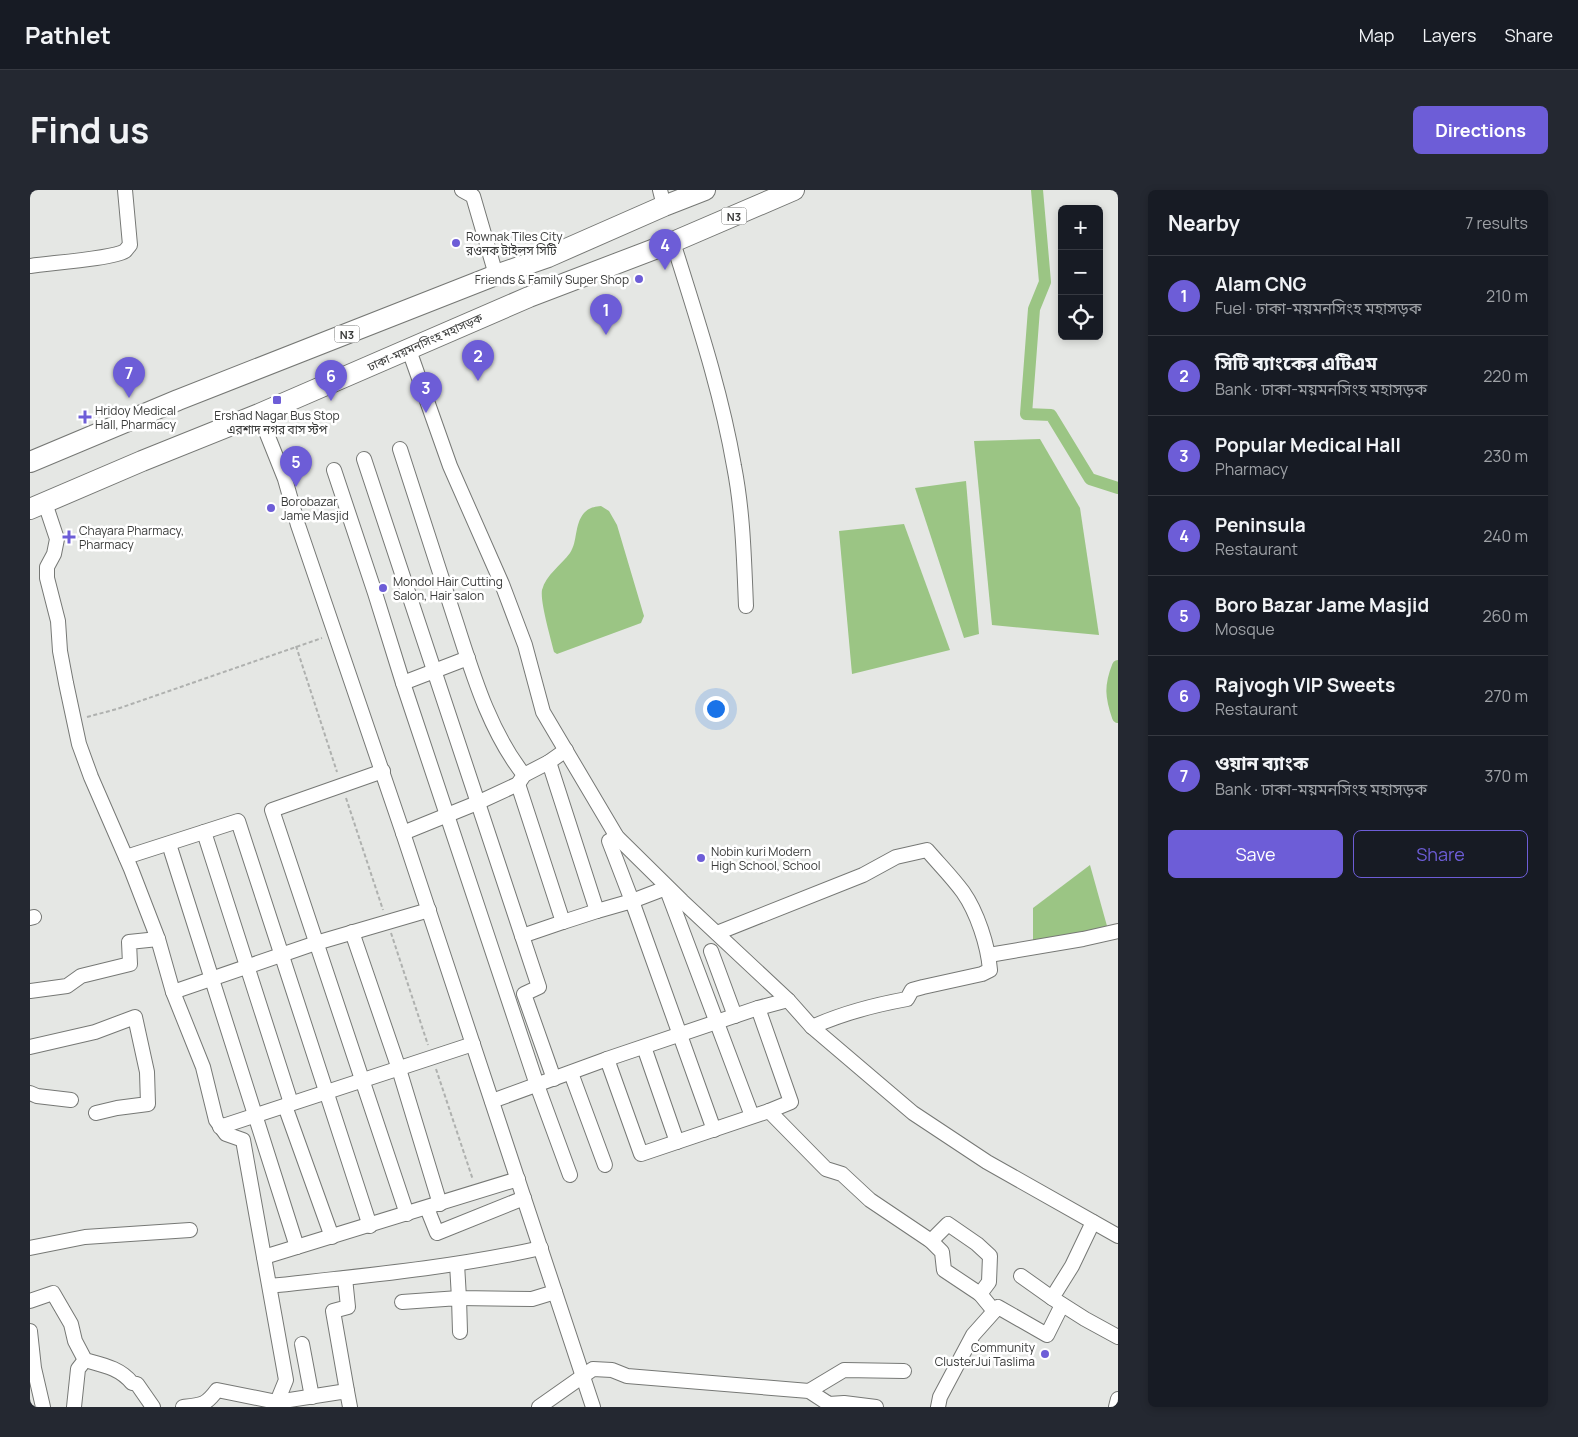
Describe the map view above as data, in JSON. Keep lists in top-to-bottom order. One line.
{"streets":{"highway":["N3","ঢাকা-ময়মনসিংহ মহাসড়ক"]},"places":{"other":["Rownak Tiles City রওনক টাইলস সিটি","Friends & Family Super Shop","Borobazar Jame Masjid","Mondol Hair Cutting Salon, Hair salon","Nobin kuri Modern High School, School","Community ClusterJui Taslima"],"transit":["Ershad Nagar Bus Stop এরশাদ নগর বাস স্টপ"],"health":["Hridoy Medical Hall, Pharmacy","Chayara Pharmacy, Pharmacy"]},"page":{"header":"Pathlet","nav":["Map","Layers","Share"],"title":"Find us","buttons":["Directions",["Save","Share"]],"heading":["Nearby","7 results"],"map_buttons":["+","−"],"pins":["4","1","2","7","6","3","5"],"list":[{"mark":"1","name":"Alam CNG","note":"Fuel · ঢাকা-ময়মনসিংহ মহাসড়ক","value":"210 m"},{"mark":"2","name":"সিটি ব্যাংকের এটিএম","note":"Bank · ঢাকা-ময়মনসিংহ মহাসড়ক","value":"220 m"},{"mark":"3","name":"Popular Medical Hall","note":"Pharmacy","value":"230 m"},{"mark":"4","name":"Peninsula","note":"Restaurant","value":"240 m"},{"mark":"5","name":"Boro Bazar Jame Masjid","note":"Mosque","value":"260 m"},{"mark":"6","name":"Rajvogh VIP Sweets","note":"Restaurant","value":"270 m"},{"mark":"7","name":"ওয়ান ব্যাংক","note":"Bank · ঢাকা-ময়মনসিংহ মহাসড়ক","value":"370 m"}]}}
